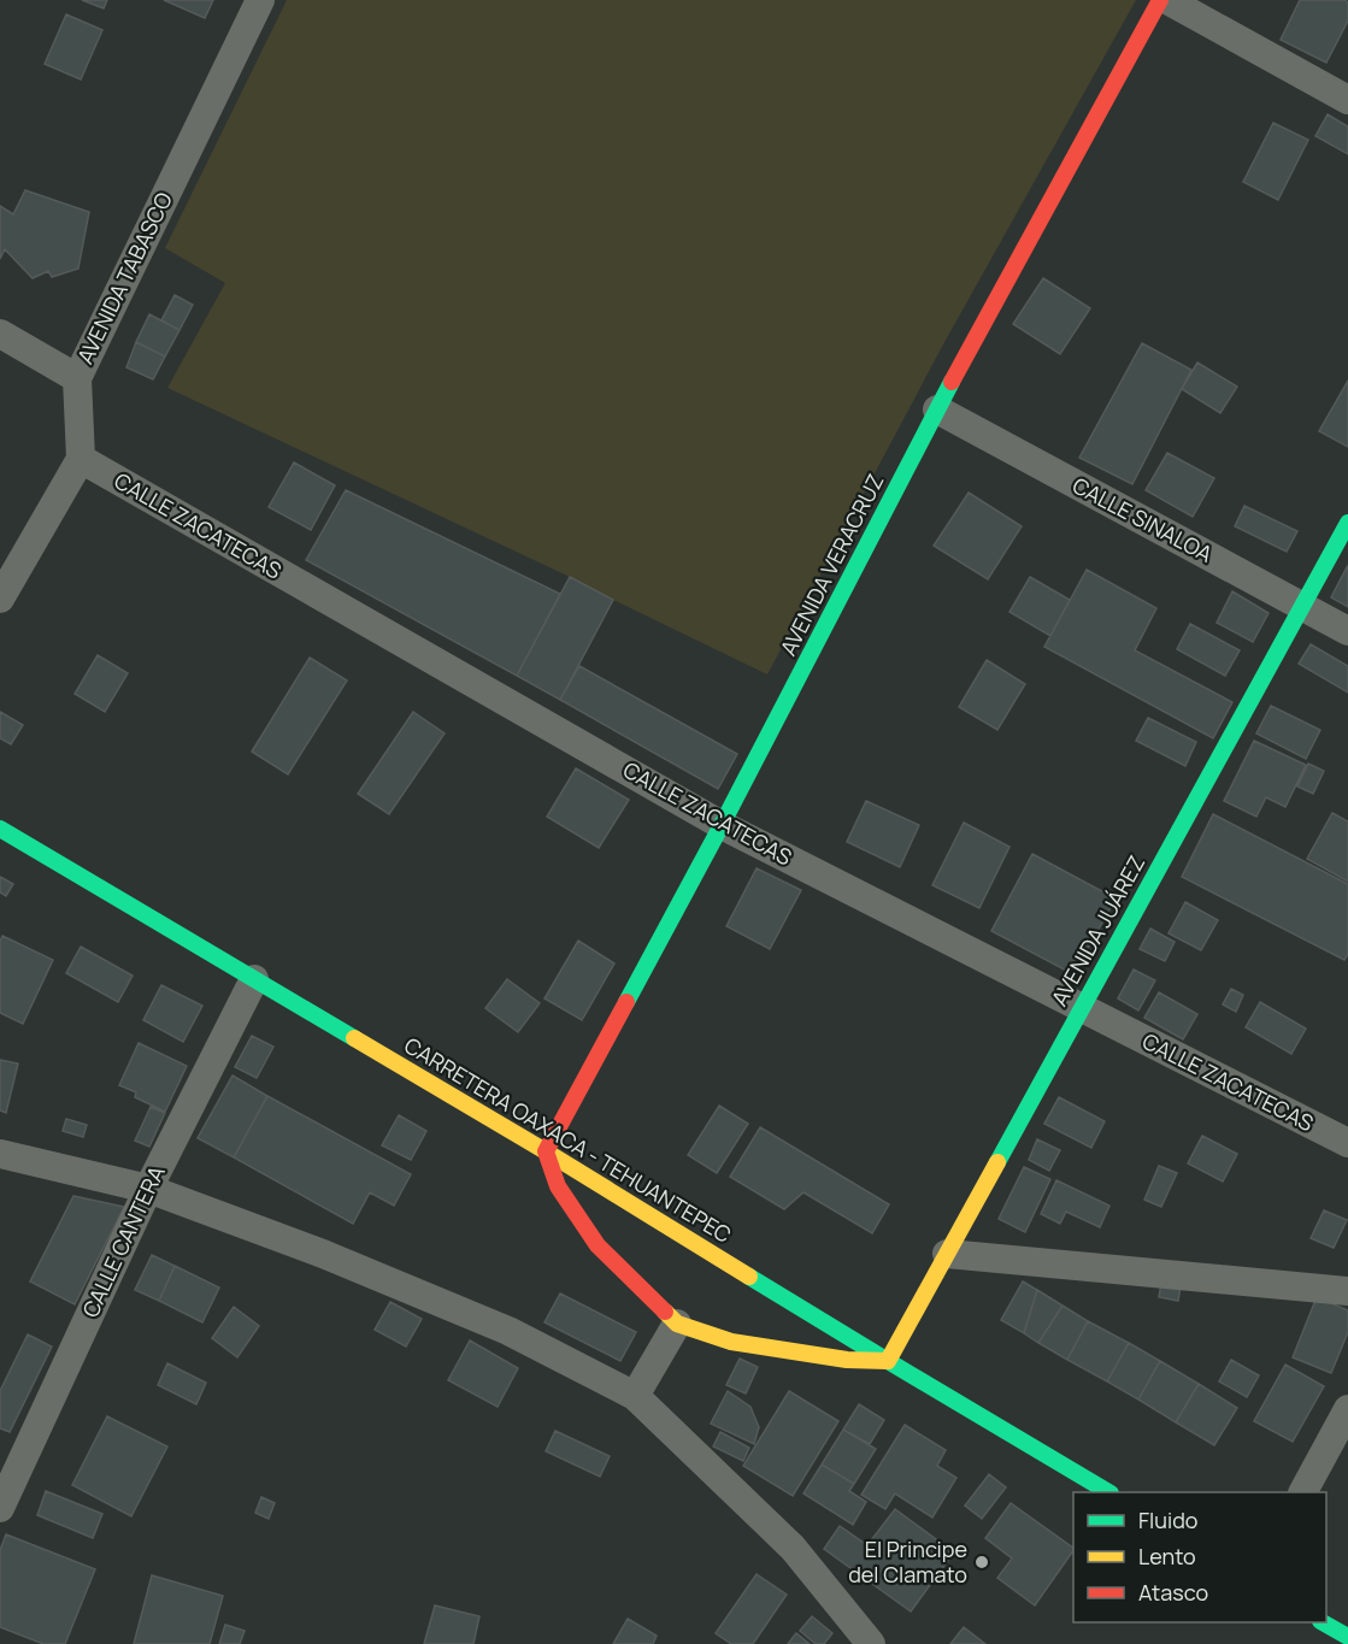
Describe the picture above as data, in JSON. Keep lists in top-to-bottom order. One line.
{"streets":{"street":["AVENIDA TABASCO","CALLE SINALOA","CALLE ZACATECAS","AVENIDA VERACRUZ","AVENIDA JUÁREZ","CARRETERA OAXACA - TEHUANTEPEC","CALLE CANTERA"]},"crossings":[["AVENIDA TABASCO","CALLE ZACATECAS"],["CALLE SINALOA","AVENIDA VERACRUZ"],["CALLE SINALOA","AVENIDA JUÁREZ"],["CALLE ZACATECAS","AVENIDA VERACRUZ"],["CALLE ZACATECAS","AVENIDA JUÁREZ"],["AVENIDA VERACRUZ","CARRETERA OAXACA - TEHUANTEPEC"],["AVENIDA JUÁREZ","CARRETERA OAXACA - TEHUANTEPEC"],["CARRETERA OAXACA - TEHUANTEPEC","CALLE CANTERA"]],"places":["El Principe del Clamato"],"legend":["Fluido","Lento","Atasco"]}
